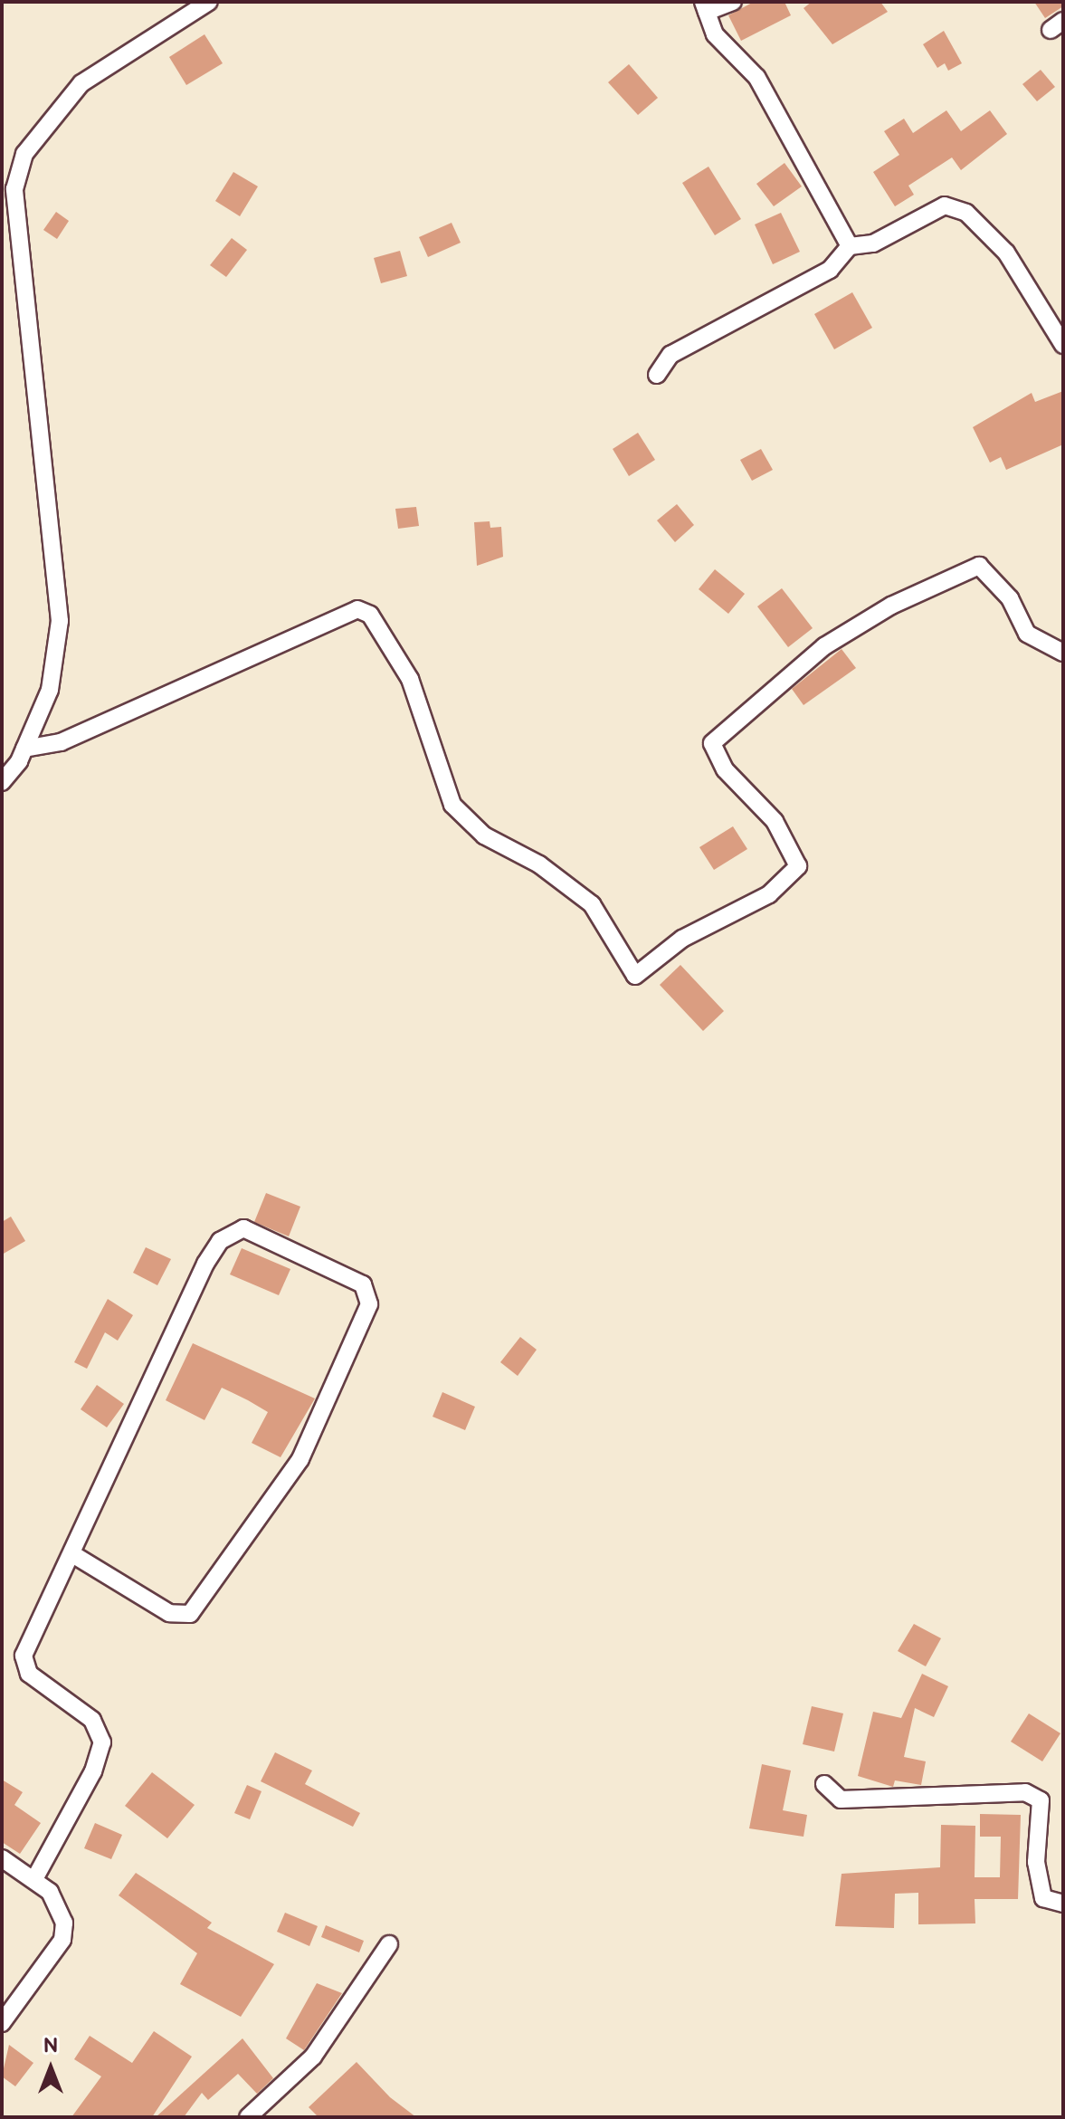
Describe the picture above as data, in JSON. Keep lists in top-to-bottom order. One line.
{"north":"top"}
